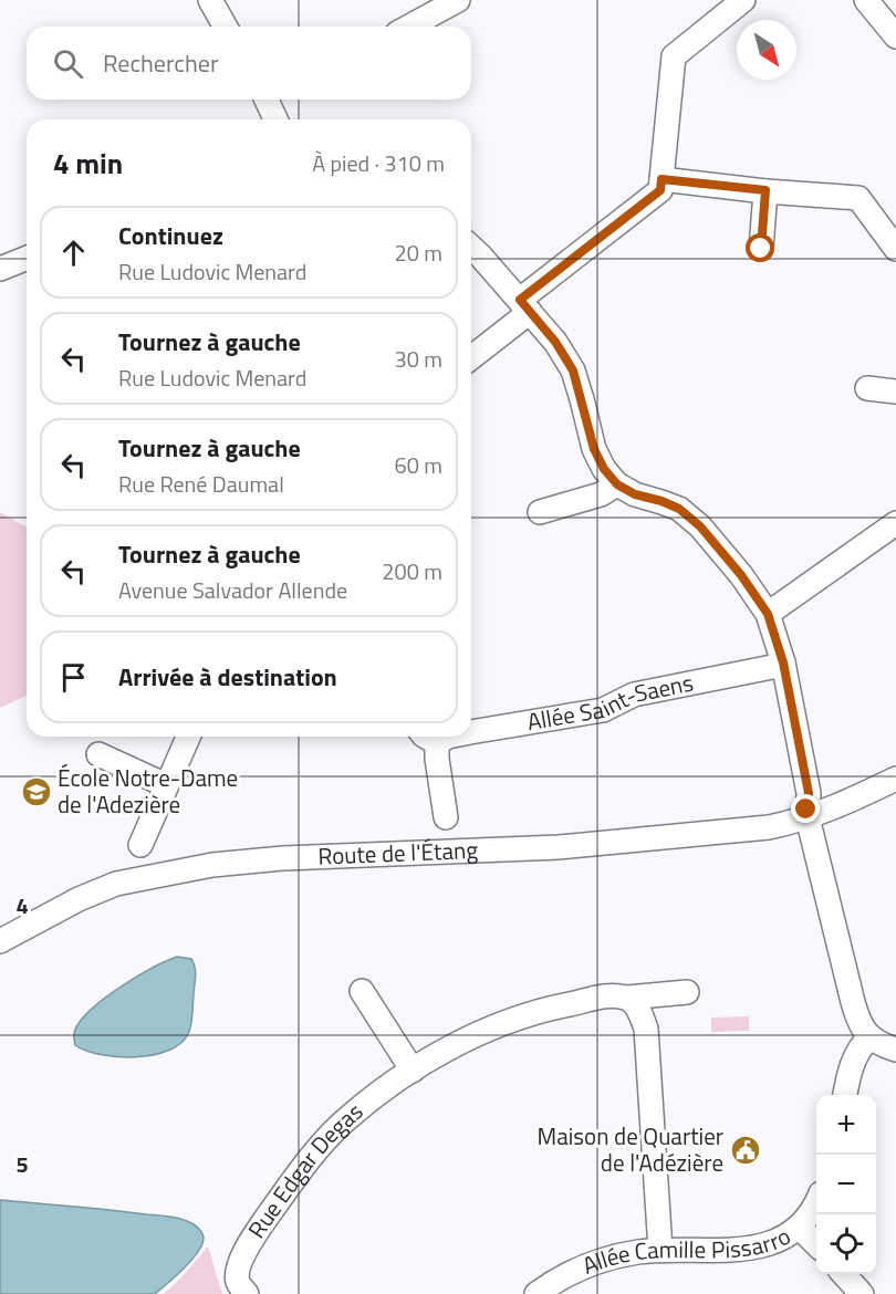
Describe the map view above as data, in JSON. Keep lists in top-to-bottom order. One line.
{"streets":{"street":["Allée Saint-Saens","Route de l'Étang","Rue Edgar Degas","Allée Camille Pissarro"]},"places":{"school or university":["École Notre-Dame de l'Adezière"],"public building":["Maison de Quartier de l'Adézière"]},"north":"bottom right","page":{"search":"Rechercher","heading":["4 min","À pied · 310 m"],"list":[["Continuez","Rue Ludovic Menard","20 m"],["Tournez à gauche","Rue Ludovic Menard","30 m"],["Tournez à gauche","Rue René Daumal","60 m"],["Tournez à gauche","Avenue Salvador Allende","200 m"],"Arrivée à destination"],"map_buttons":["+","−"]},"grid":{"rows":["4","5"]}}
